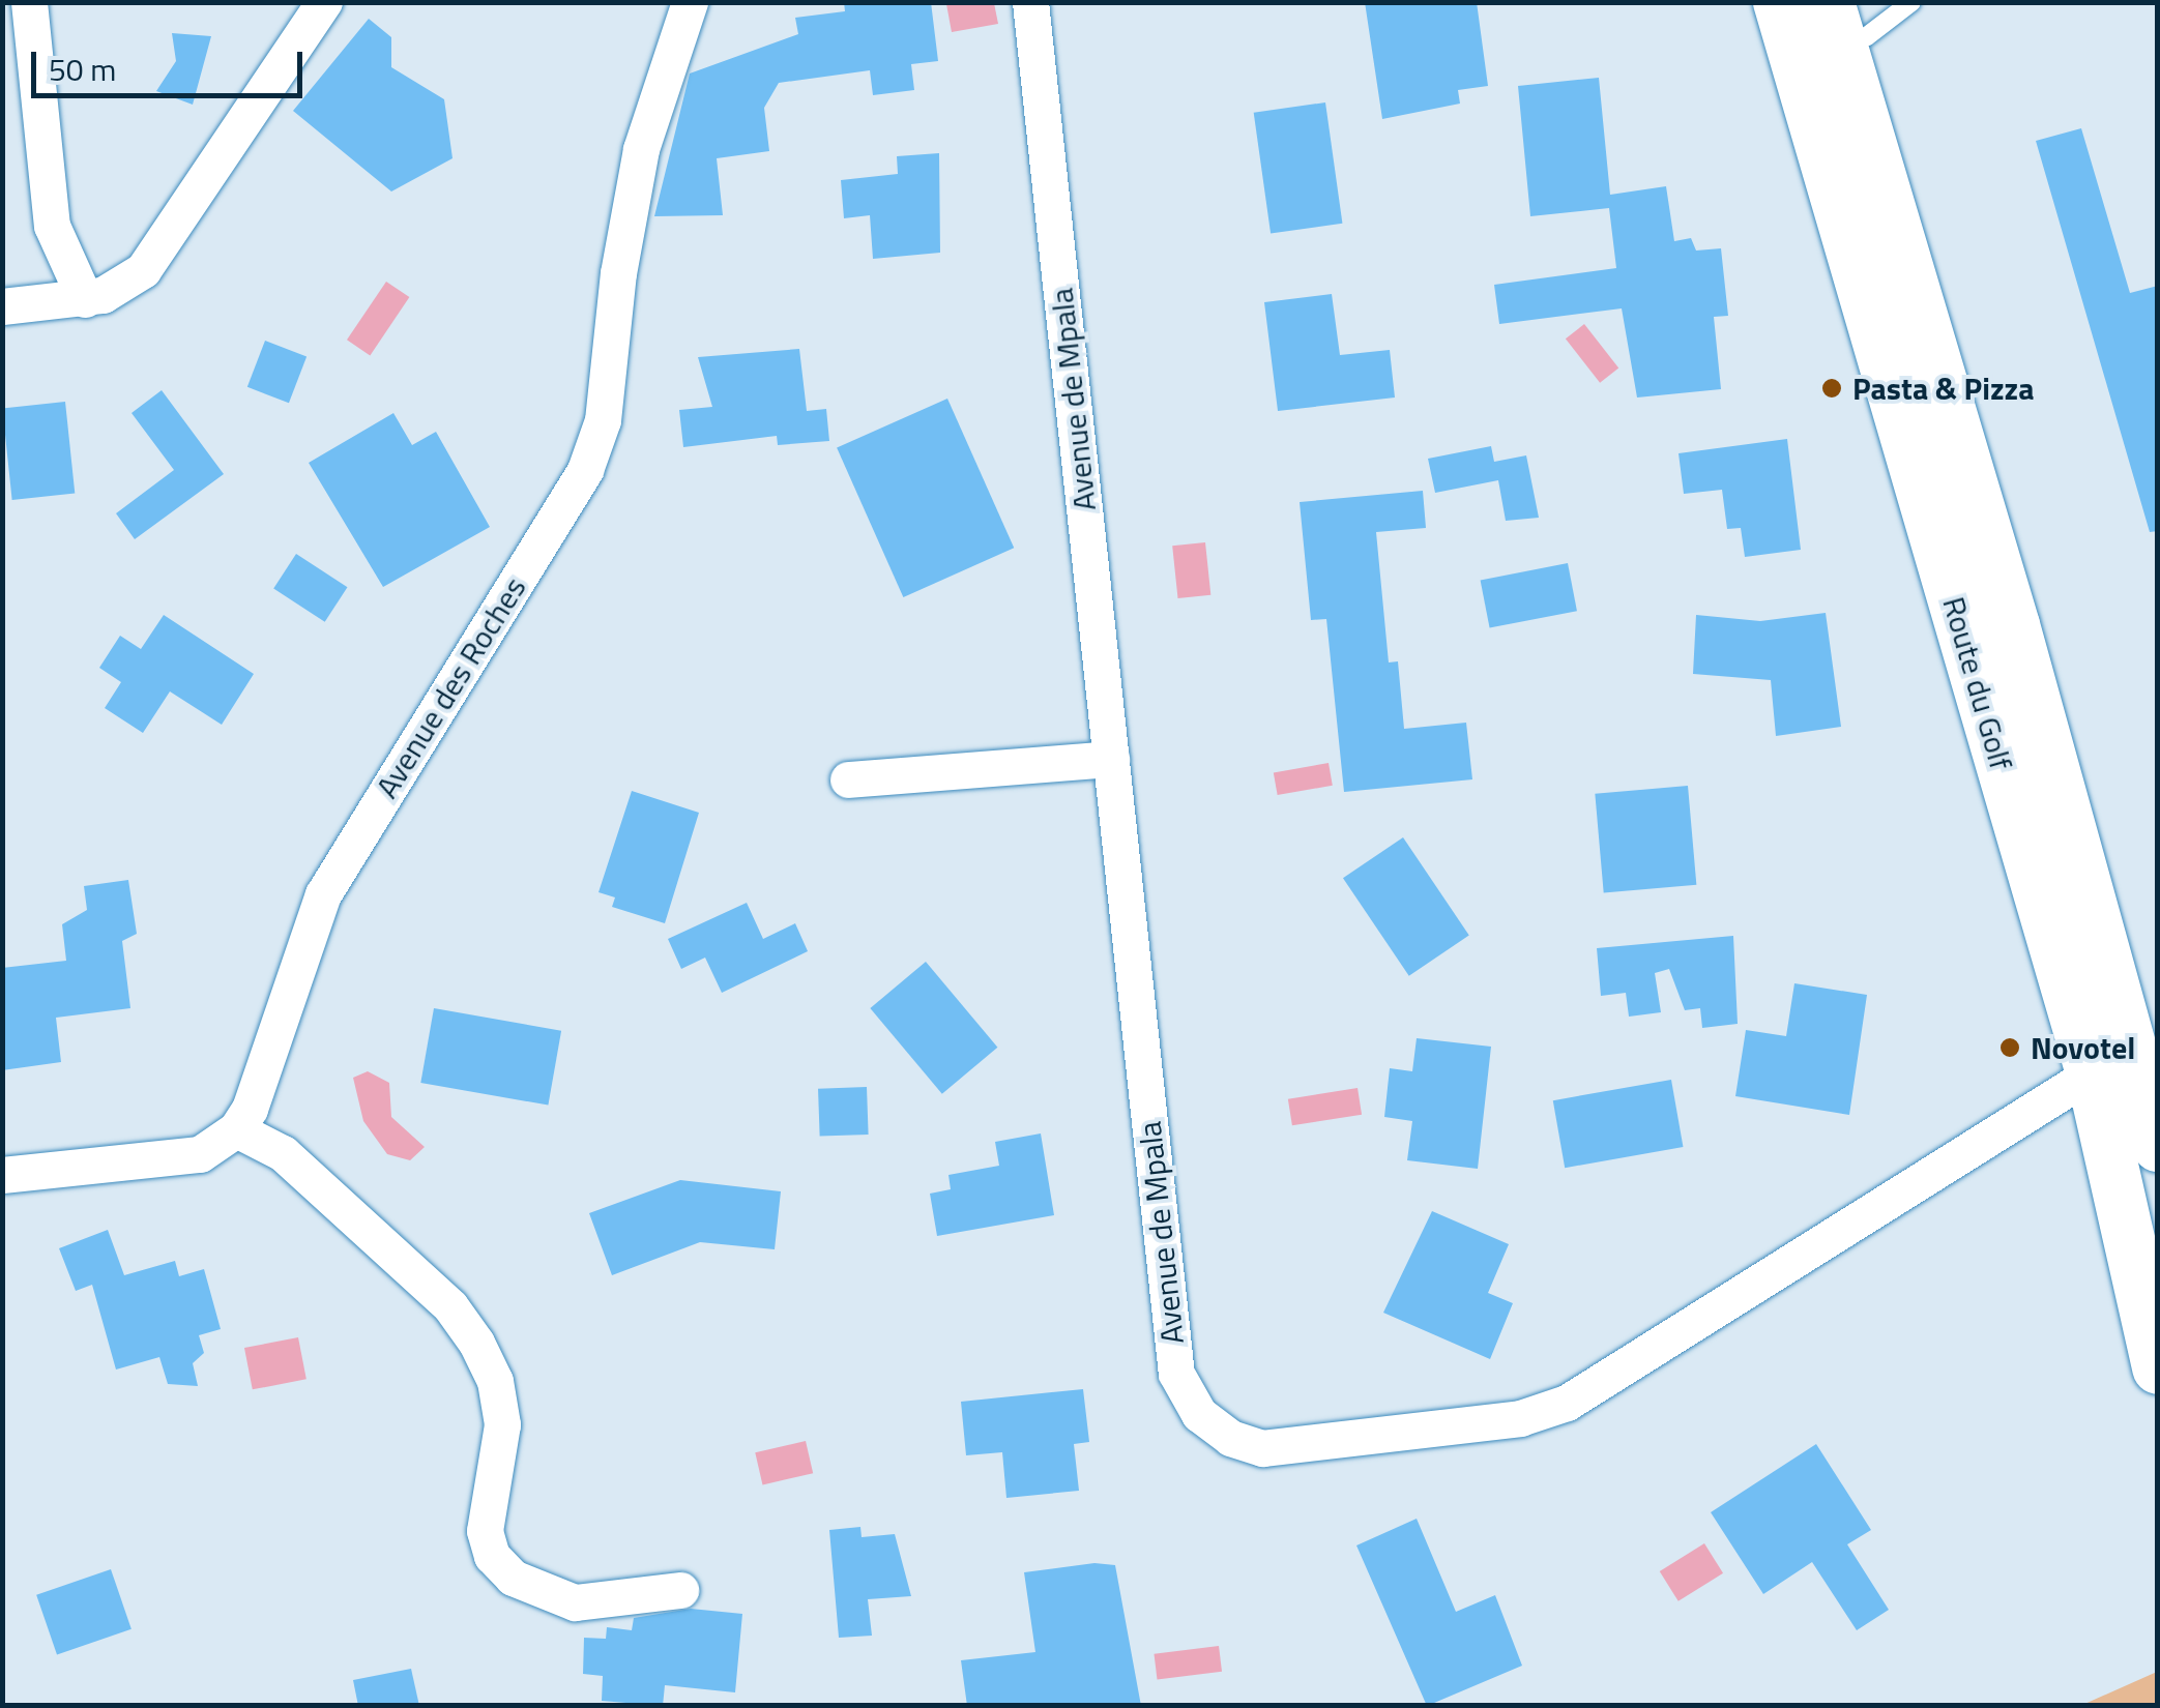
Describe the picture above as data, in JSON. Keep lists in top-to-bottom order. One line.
{"streets":{"main road":["Route du Golf"],"street":["Avenue de Mpala","Avenue des Roches"]},"crossings":[["Avenue de Mpala","Route du Golf"]],"places":["Pasta & Pizza","Novotel"],"scale_bar":"50 m"}
